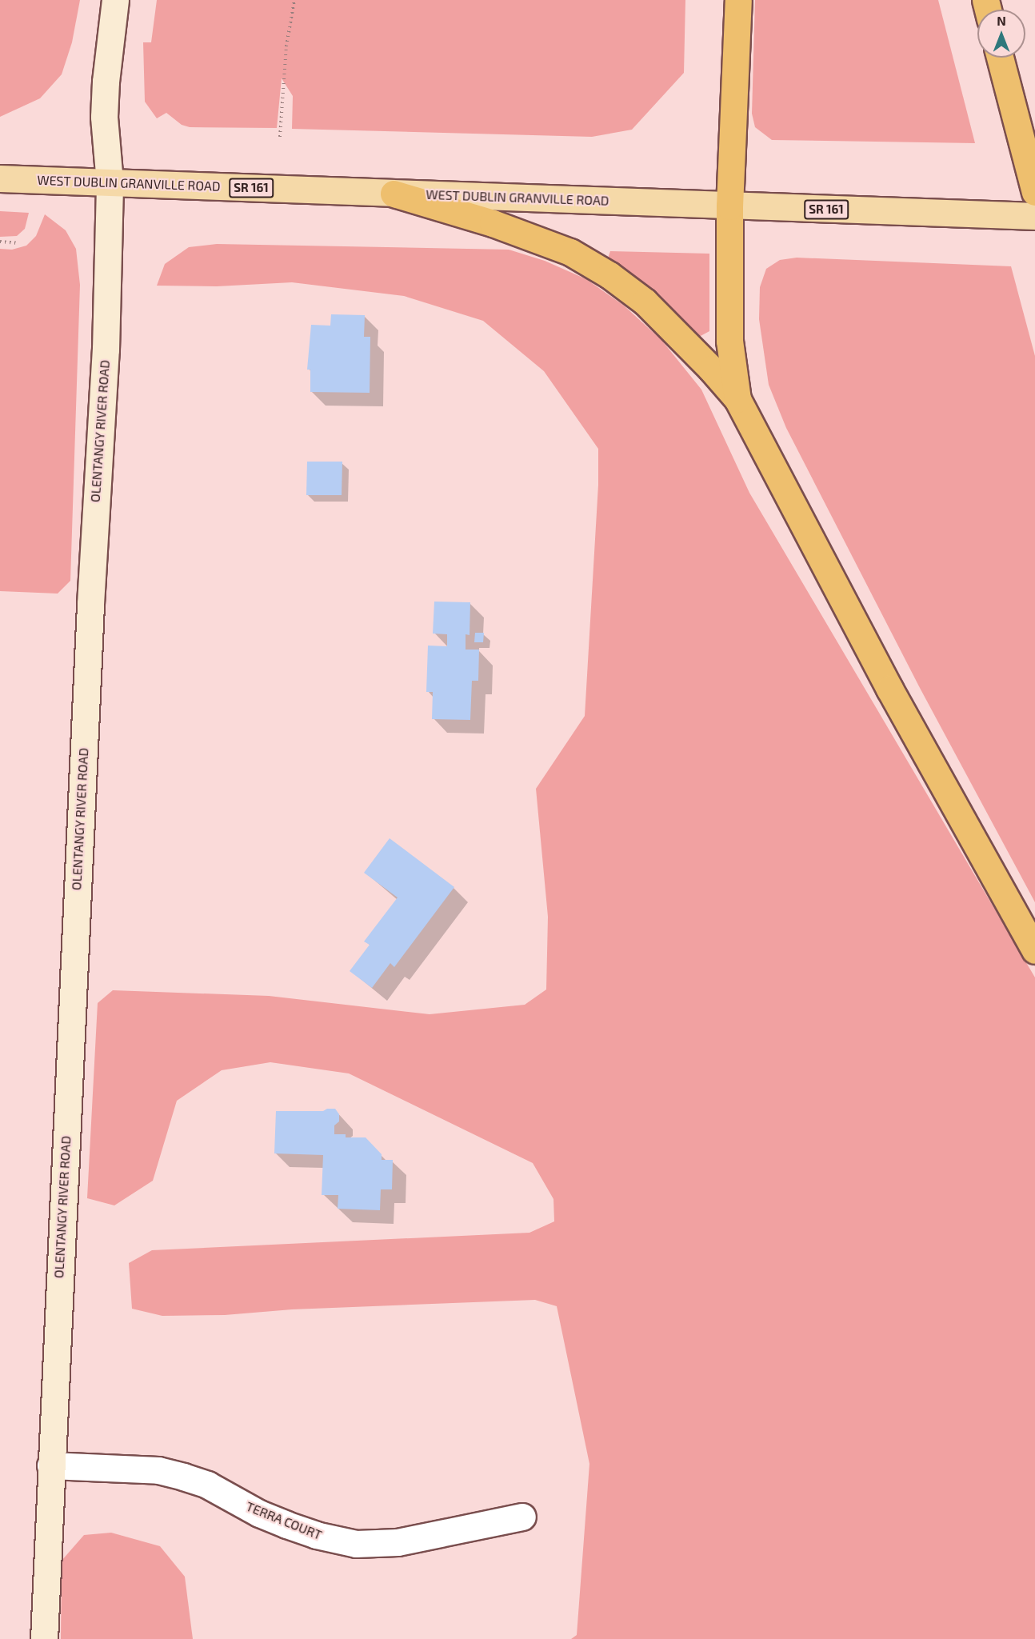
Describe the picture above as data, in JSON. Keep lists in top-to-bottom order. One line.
{"streets":{"main road":["WEST DUBLIN GRANVILLE ROAD","SR 161","OLENTANGY RIVER ROAD"],"street":["TERRA COURT"]},"crossings":[["WEST DUBLIN GRANVILLE ROAD","OLENTANGY RIVER ROAD"],["OLENTANGY RIVER ROAD","TERRA COURT"]],"north":"top"}
